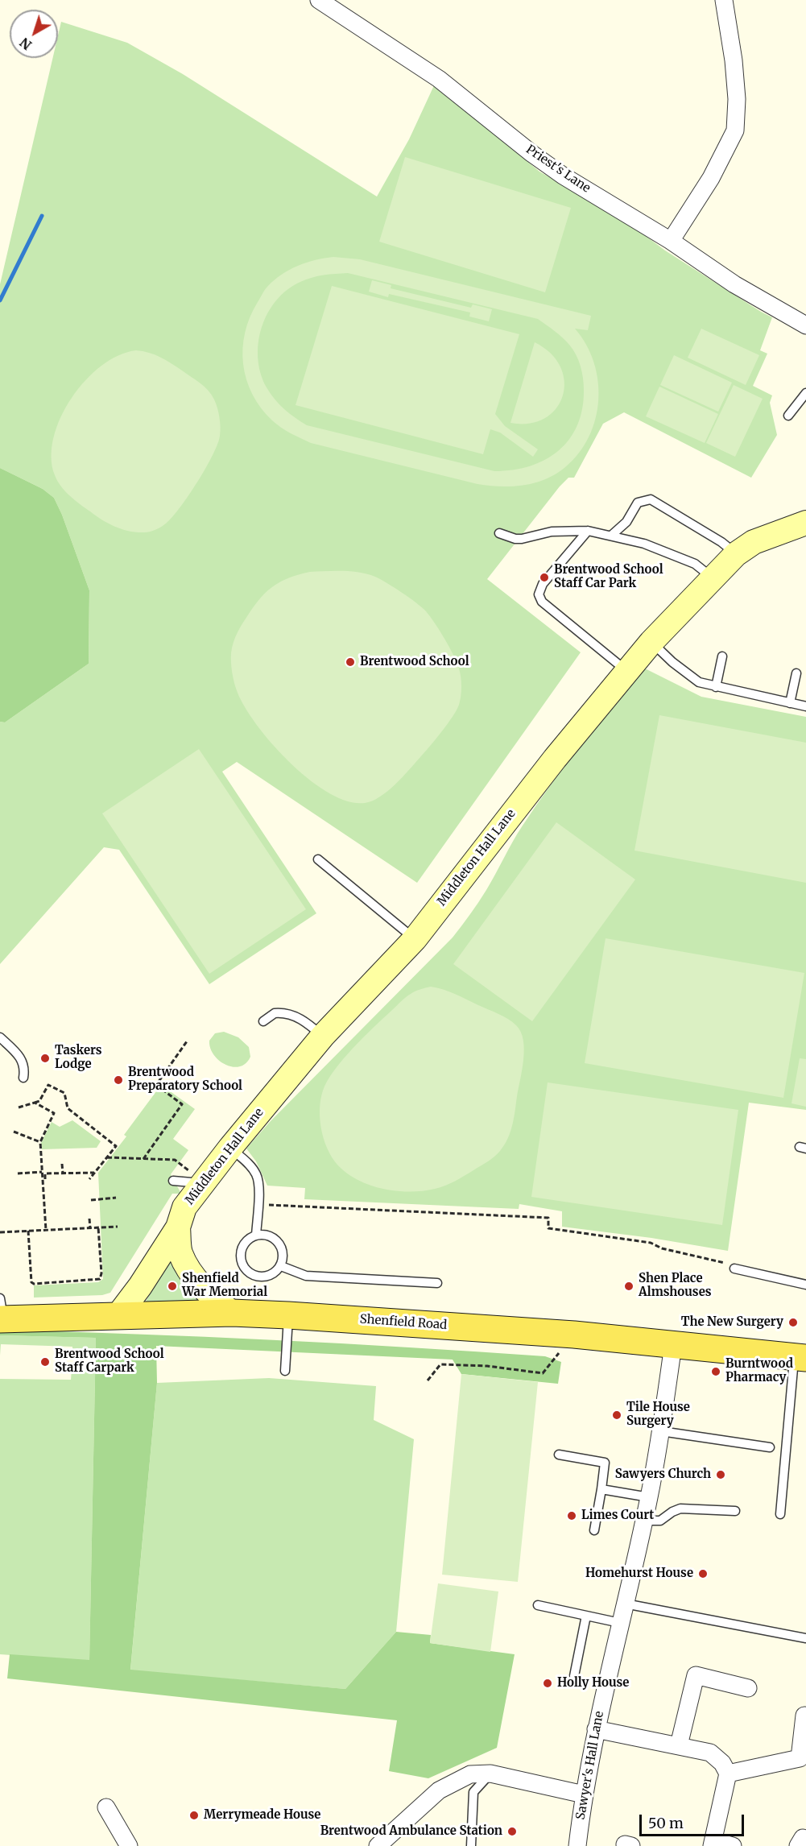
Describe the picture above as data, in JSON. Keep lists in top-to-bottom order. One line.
{"streets":{"main road":["Shenfield Road"],"street":["Priest's Lane","Middleton Hall Lane","Sawyer's Hall Lane"]},"crossings":[["Middleton Hall Lane","Shenfield Road"],["Shenfield Road","Sawyer's Hall Lane"]],"places":["Brentwood School Staff Car Park","Brentwood School","Taskers Lodge","Brentwood Preparatory School","Shenfield War Memorial","Shen Place Almshouses","The New Surgery","Brentwood School Staff Carpark","Burntwood Pharmacy","Tile House Surgery","Sawyers Church","Limes Court","Homehurst House","Holly House","Merrymeade House","Brentwood Ambulance Station"],"scale_bar":"50 m","north":"bottom left"}
